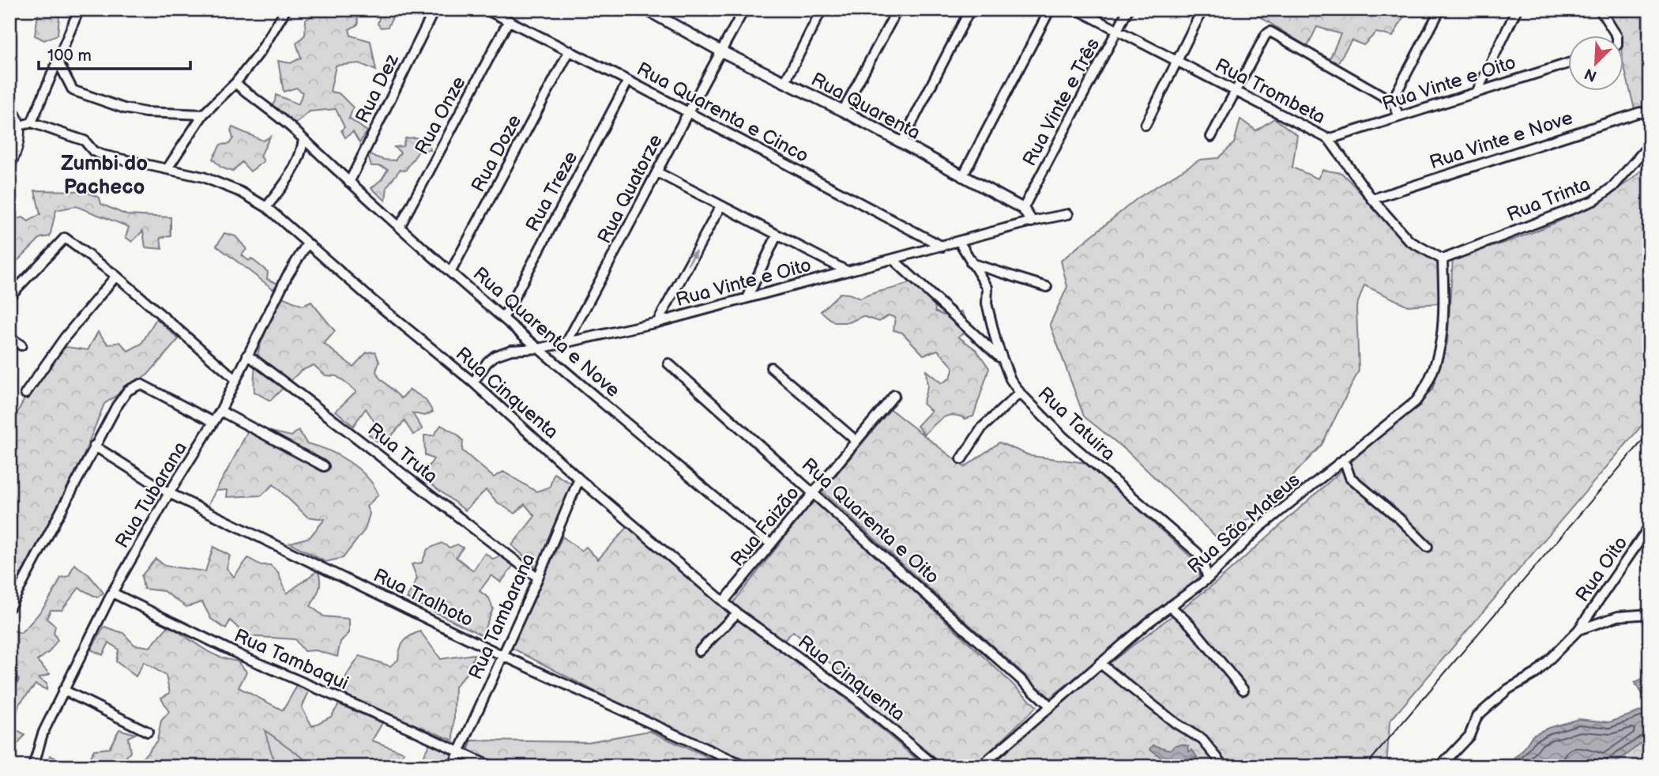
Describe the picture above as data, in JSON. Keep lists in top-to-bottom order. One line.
{"streets":{"street":["Rua Vinte e Oito","Rua Dez","Rua Trombeta","Rua Vinte e Três","Rua Quarenta","Rua Quarenta e Cinco","Rua Onze","Rua Vinte e Nove","Rua Doze","Rua Quatorze","Rua Treze","Rua Trinta","Rua Quarenta e Nove","Rua Cinquenta","Rua Tatuira","Rua Truta","Rua Tubarana","Rua Quarenta e Oito","Rua São Mateus","Rua Faizão","Rua Oito","Rua Tralhoto","Rua Tambarana","Rua Tambaqui"]},"crossings":[["Rua Vinte e Oito","Rua Trombeta"],["Rua Vinte e Oito","Rua Quarenta"],["Rua Vinte e Oito","Rua Quarenta e Cinco"],["Rua Vinte e Oito","Rua Quatorze"],["Rua Vinte e Oito","Rua Quarenta e Nove"],["Rua Vinte e Oito","Rua Cinquenta"],["Rua Vinte e Oito","Rua Tatuira"],["Rua Dez","Rua Quarenta e Nove"],["Rua Trombeta","Rua Vinte e Três"],["Rua Trombeta","Rua Vinte e Nove"],["Rua Trombeta","Rua Trinta"],["Rua Trombeta","Rua São Mateus"],["Rua Vinte e Três","Rua Quarenta"],["Rua Quarenta","Rua Quatorze"],["Rua Quarenta e Cinco","Rua Onze"],["Rua Quarenta e Cinco","Rua Doze"],["Rua Quarenta e Cinco","Rua Quatorze"],["Rua Quarenta e Cinco","Rua Treze"],["Rua Onze","Rua Quarenta e Nove"],["Rua Doze","Rua Quarenta e Nove"],["Rua Treze","Rua Quarenta e Nove"],["Rua Trinta","Rua São Mateus"],["Rua Quarenta e Nove","Rua Faizão"],["Rua Cinquenta","Rua Tubarana"],["Rua Cinquenta","Rua Faizão"],["Rua Cinquenta","Rua Tambarana"],["Rua Tatuira","Rua São Mateus"],["Rua Truta","Rua Tubarana"],["Rua Truta","Rua Tambarana"],["Rua Tubarana","Rua Tralhoto"],["Rua Tubarana","Rua Tambaqui"],["Rua Quarenta e Oito","Rua São Mateus"],["Rua Quarenta e Oito","Rua Faizão"],["Rua Tralhoto","Rua Tambarana"],["Rua Tambarana","Rua Tambaqui"]],"districts":["Zumbi do Pacheco"],"scale_bar":"100 m","north":"bottom left"}
